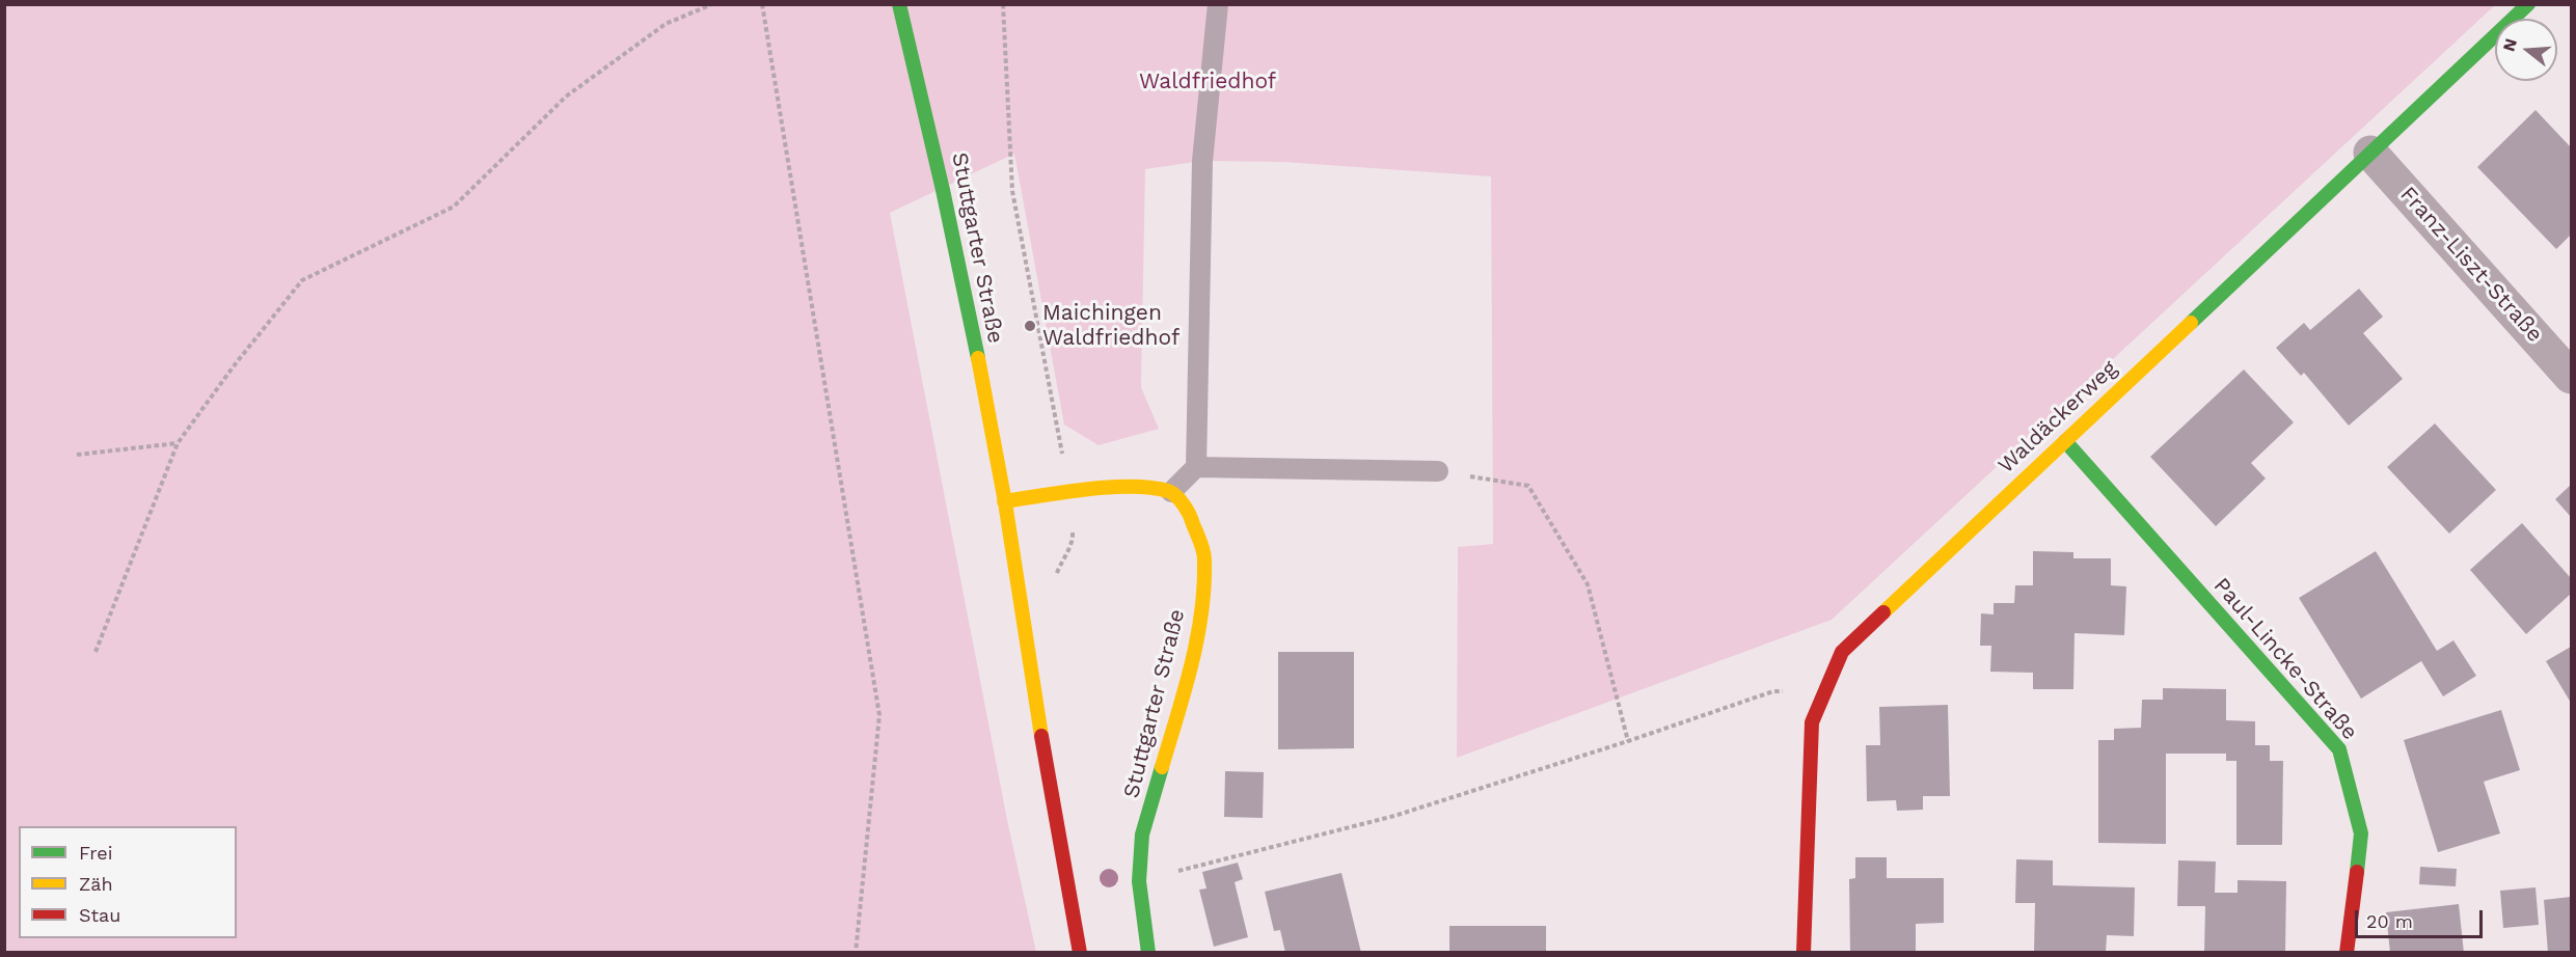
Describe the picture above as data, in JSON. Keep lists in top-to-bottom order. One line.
{"streets":{"street":["Stuttgarter Straße","Franz-Liszt-Straße","Waldäckerweg","Paul-Lincke-Straße"]},"crossings":[["Franz-Liszt-Straße","Waldäckerweg"],["Waldäckerweg","Paul-Lincke-Straße"]],"parks":["Waldfriedhof"],"places":["Maichingen Waldfriedhof"],"legend":["Frei","Zäh","Stau"],"scale_bar":"20 m","north":"left"}
